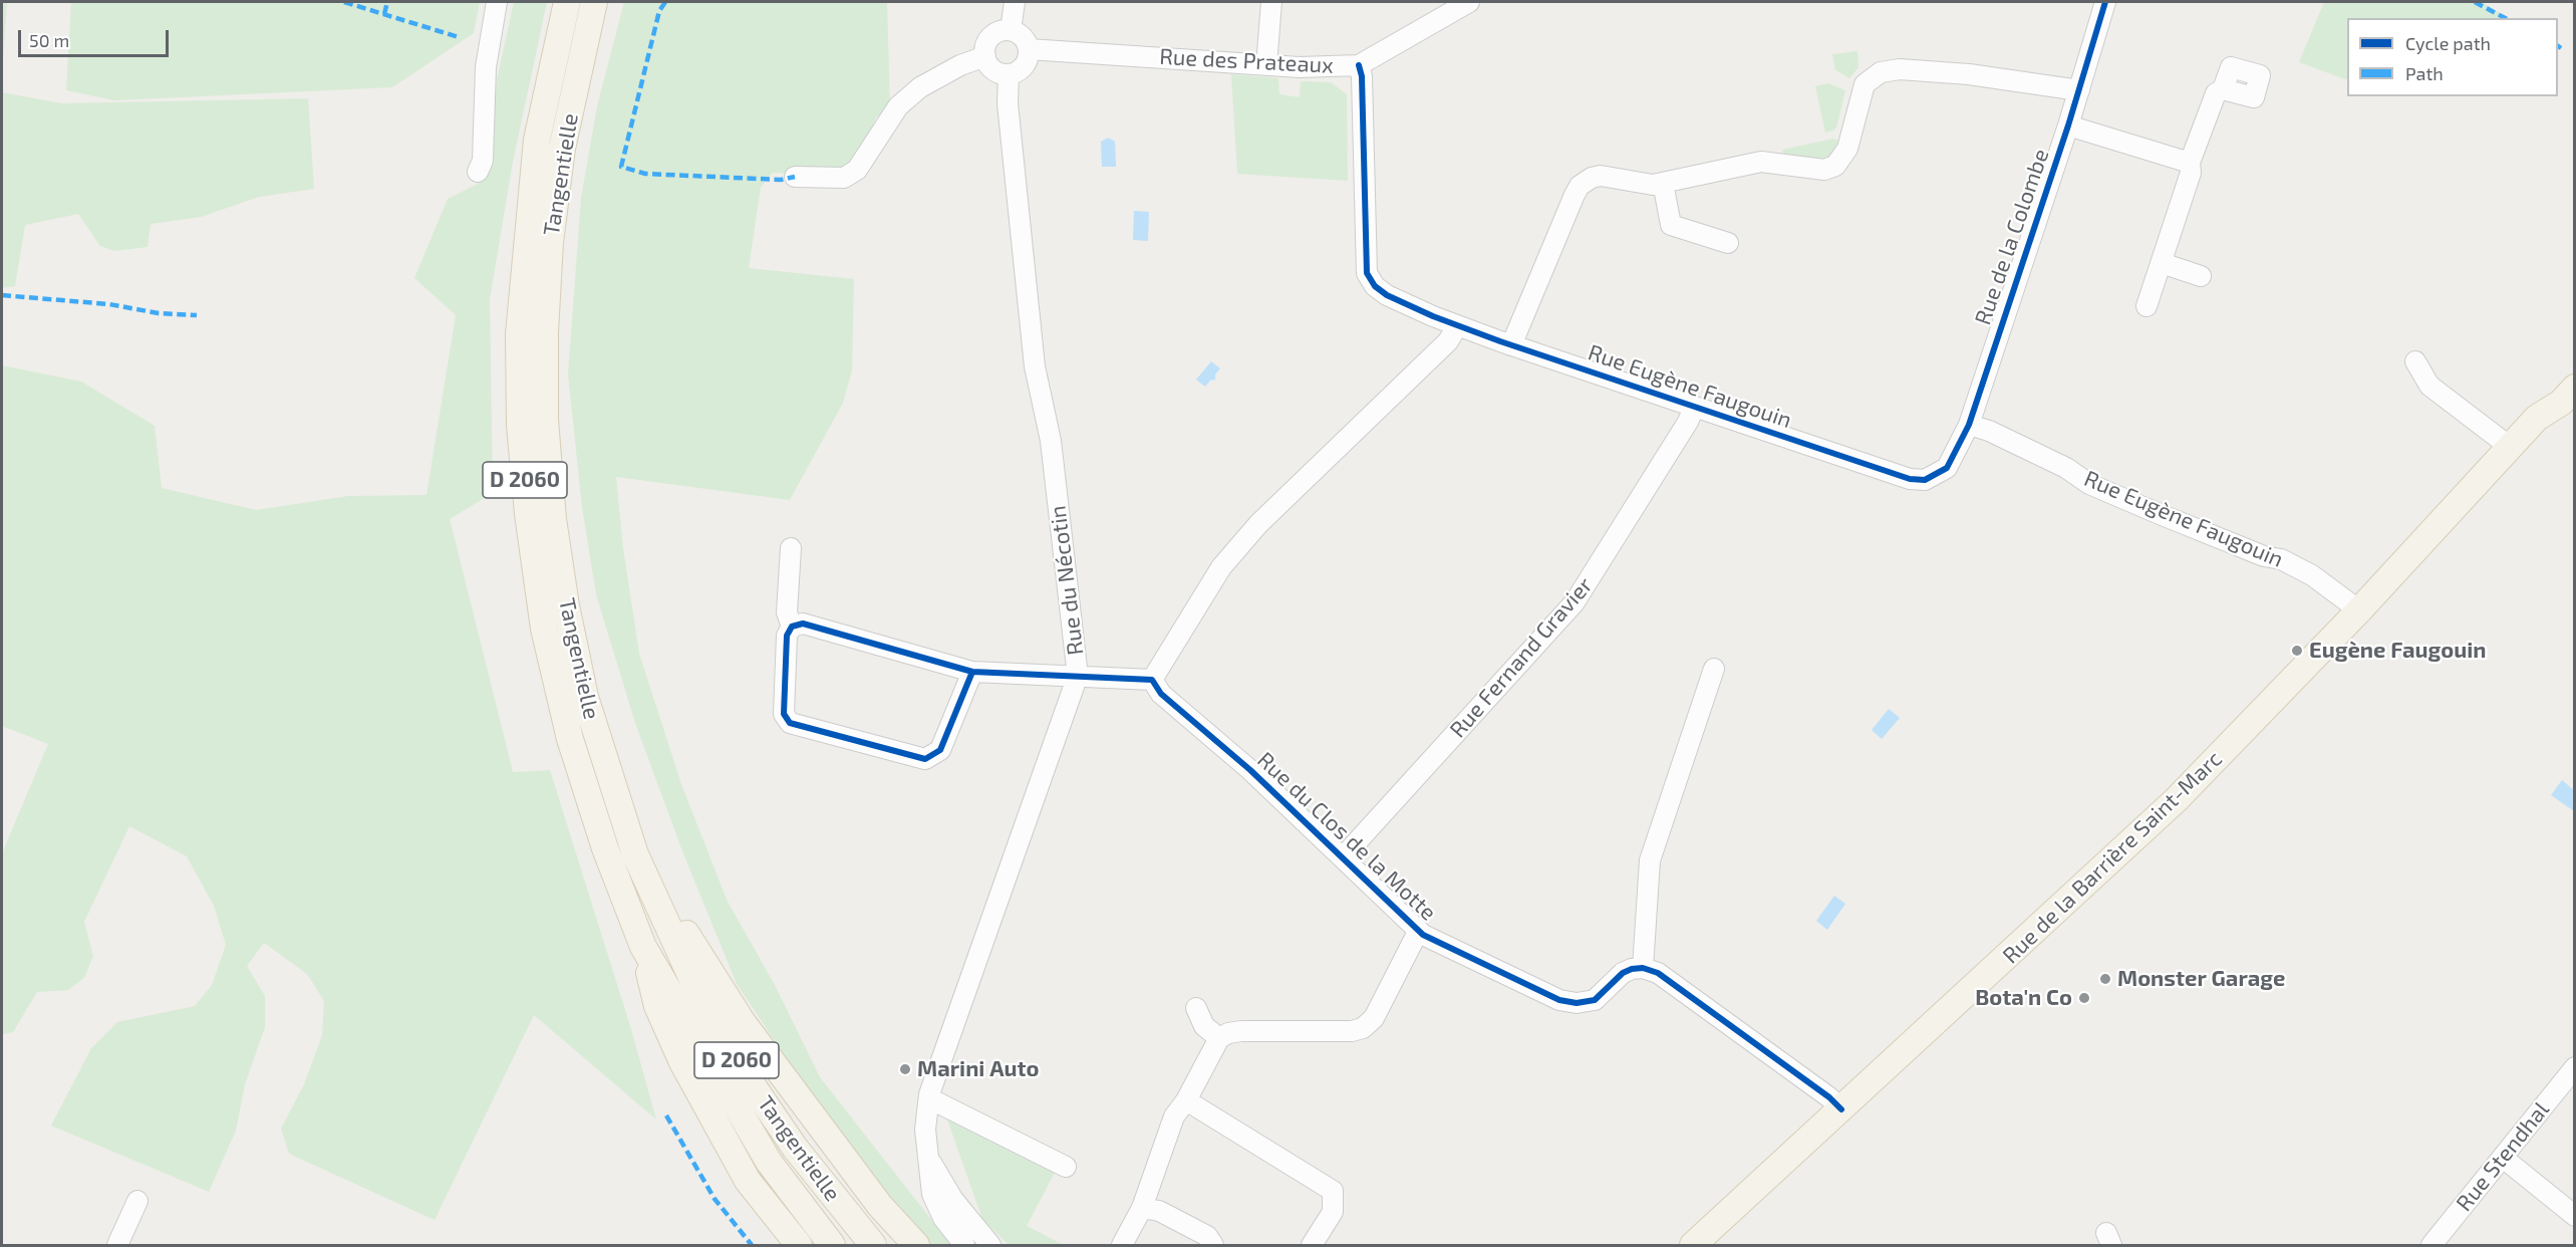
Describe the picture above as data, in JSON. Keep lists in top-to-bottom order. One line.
{"streets":{"main road":["Tangentielle","D 2060","Rue de la Barrière Saint-Marc"],"street":["Rue des Prateaux","Rue de la Colombe","Rue Eugène Faugouin","Rue du Nécotin","Rue Fernand Gravier","Rue du Clos de la Motte","Rue Stendhal"]},"crossings":[["Rue des Prateaux","Rue Eugène Faugouin"],["Tangentielle","D 2060"],["Rue de la Colombe","Rue Eugène Faugouin"],["Rue Eugène Faugouin","Rue Fernand Gravier"],["Rue Eugène Faugouin","Rue de la Barrière Saint-Marc"],["Rue Fernand Gravier","Rue du Clos de la Motte"]],"places":["Eugène Faugouin","Monster Garage","Bota'n Co","Marini Auto"],"legend":["Cycle path","Path"],"scale_bar":"50 m"}
